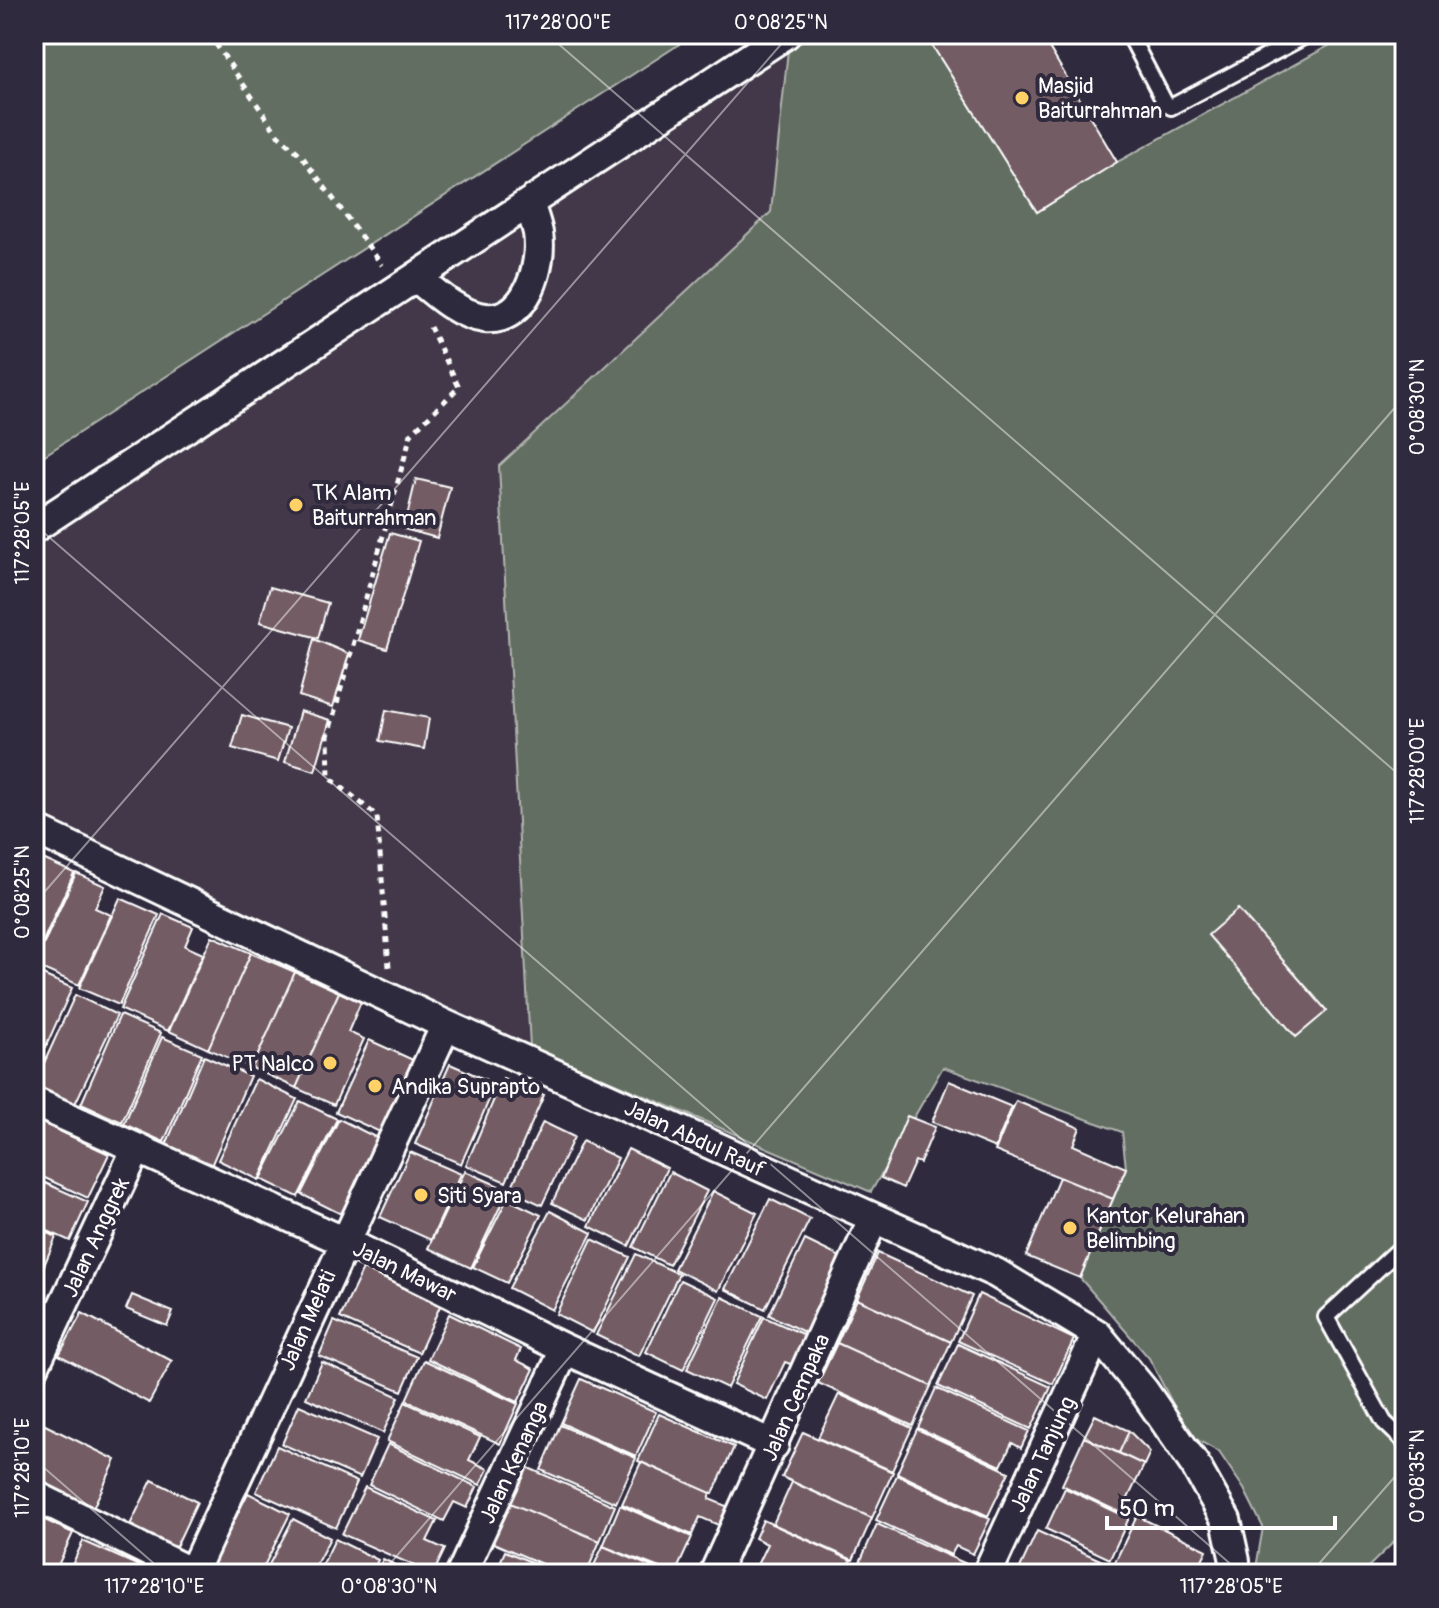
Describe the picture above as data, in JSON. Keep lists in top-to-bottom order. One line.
{"streets":{"street":["Jalan Abdul Rauf","Jalan Anggrek","Jalan Mawar","Jalan Melati","Jalan Cempaka","Jalan Tanjung","Jalan Kenanga"]},"crossings":[["Jalan Abdul Rauf","Jalan Melati"],["Jalan Abdul Rauf","Jalan Cempaka"],["Jalan Abdul Rauf","Jalan Tanjung"],["Jalan Anggrek","Jalan Mawar"],["Jalan Mawar","Jalan Melati"],["Jalan Mawar","Jalan Cempaka"],["Jalan Mawar","Jalan Kenanga"]],"places":["Masjid Baiturrahman","TK Alam Baiturrahman","PT Nalco","Andika Suprapto","Siti Syara","Kantor Kelurahan Belimbing"],"scale_bar":"50 m","coordinates":["117°28'00\"E","0°08'25\"N","0°08'30\"N","117°28'05\"E","117°28'10\"E","0°08'35\"N"]}
